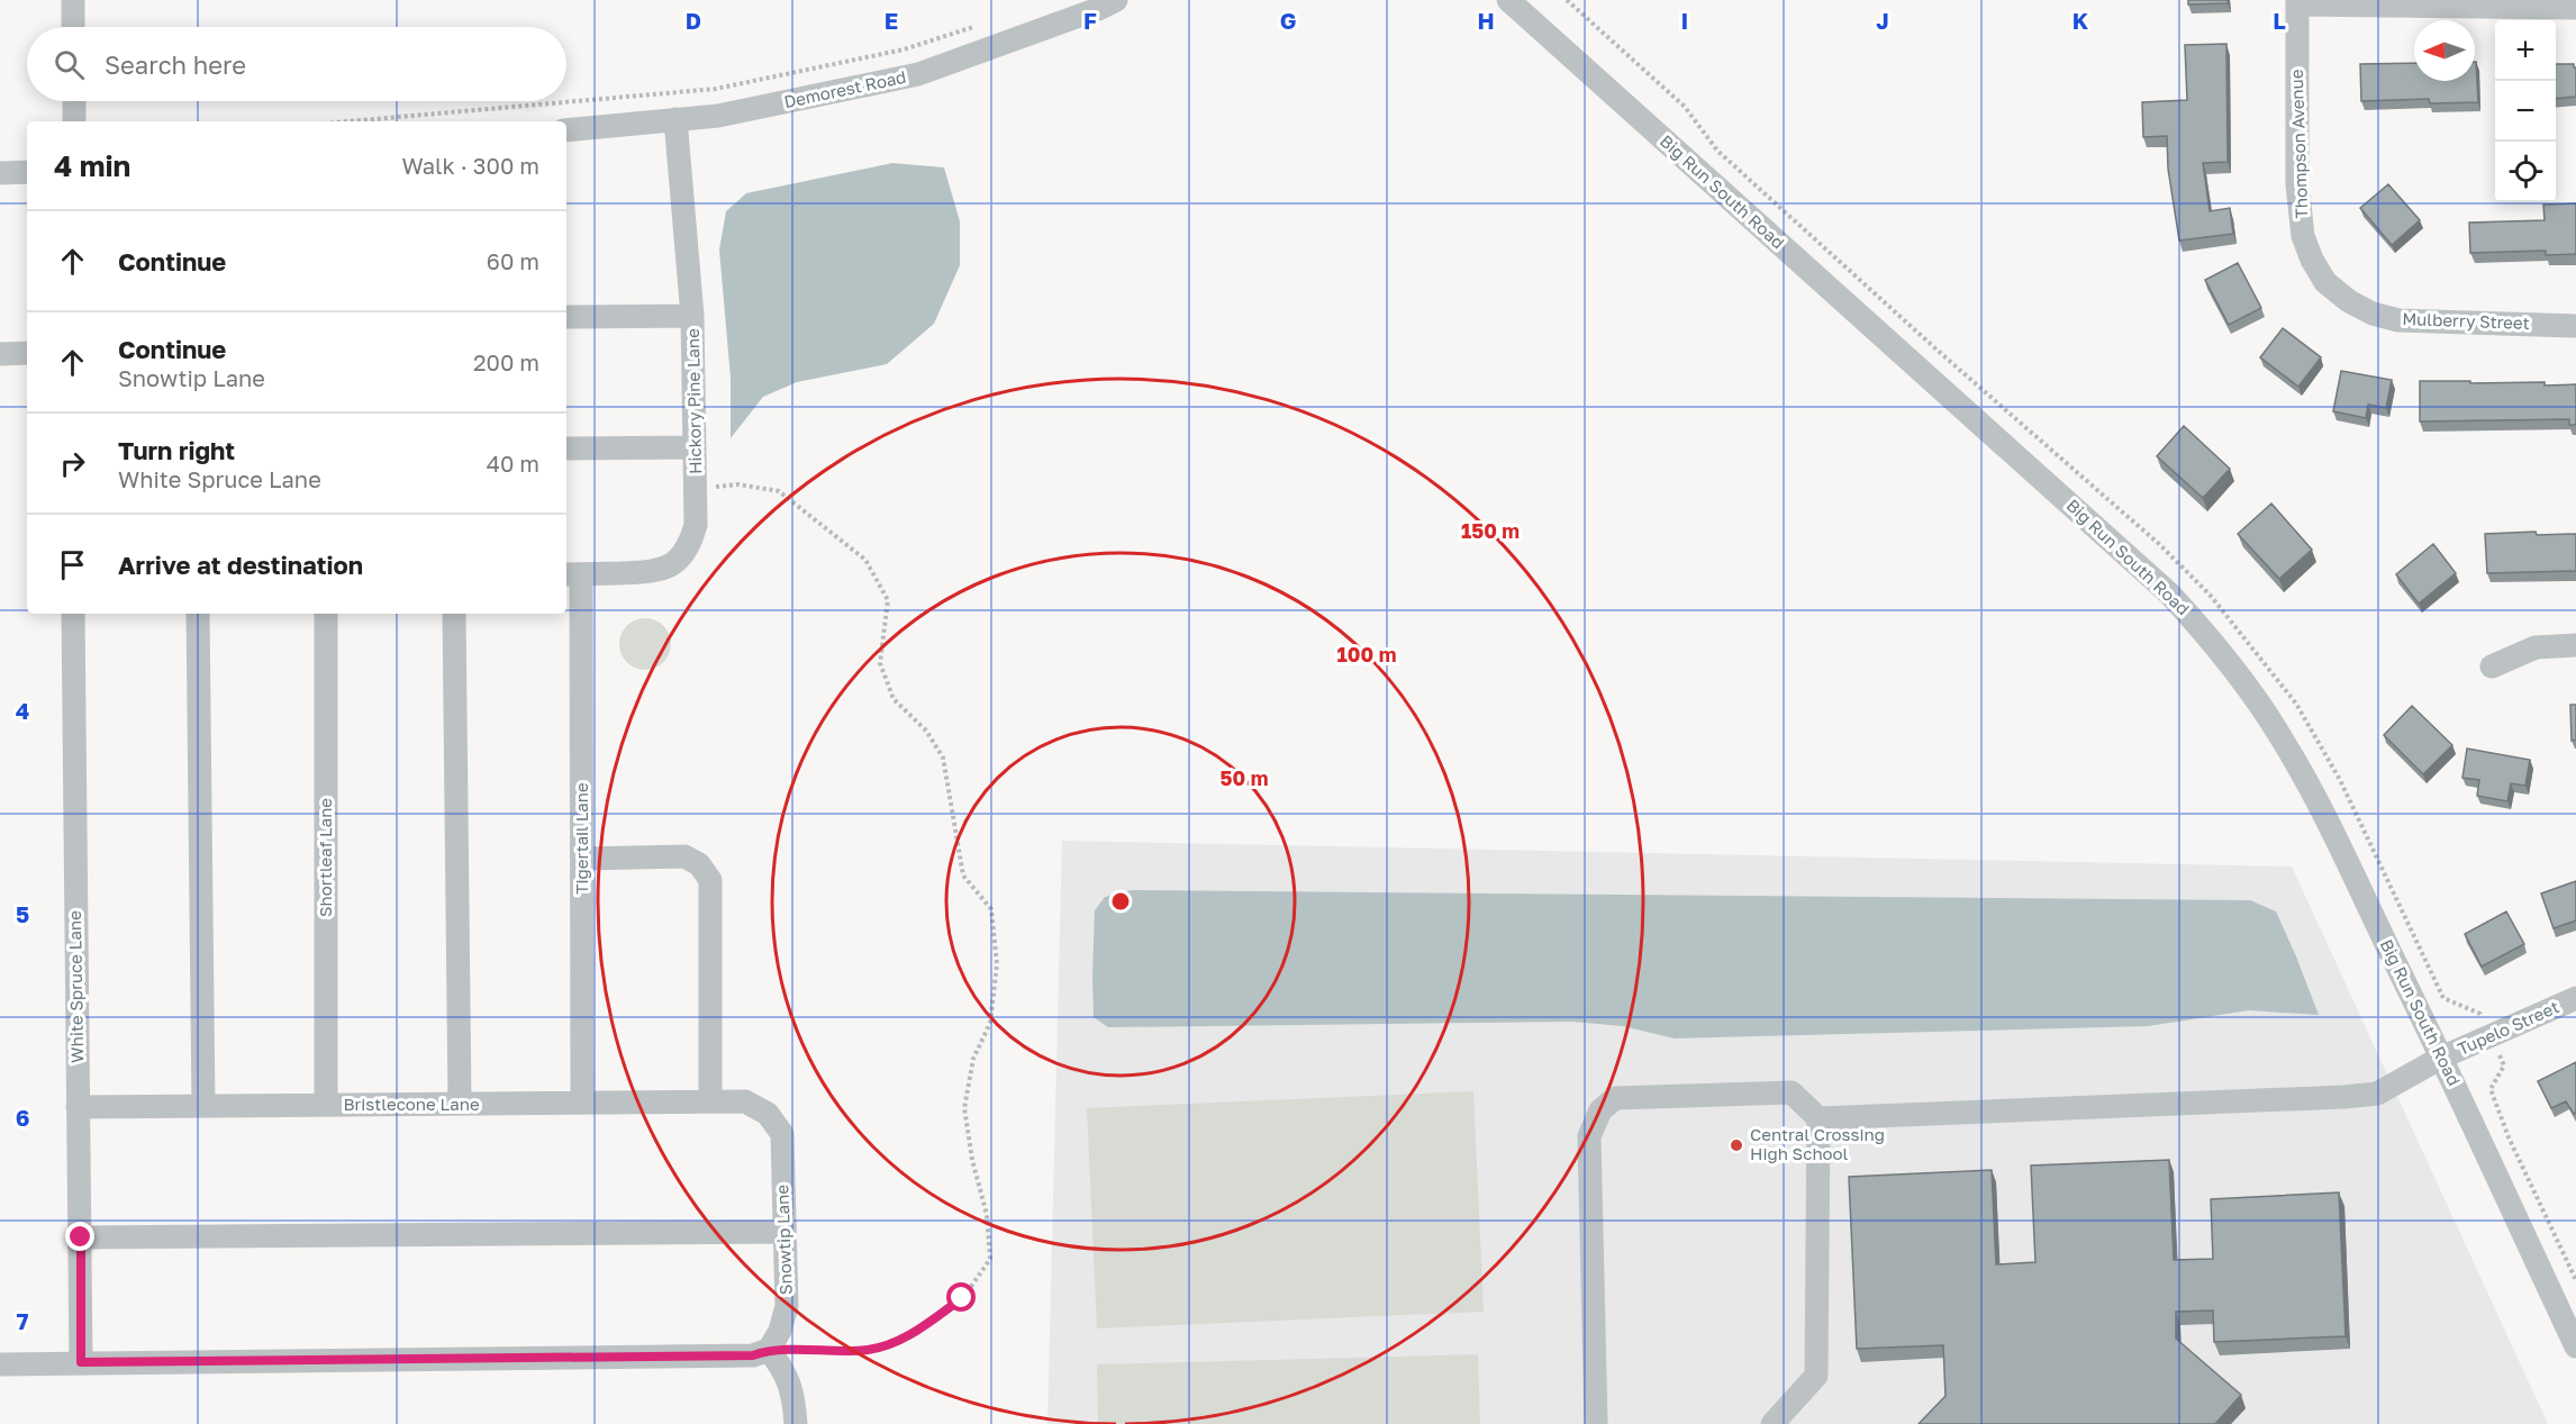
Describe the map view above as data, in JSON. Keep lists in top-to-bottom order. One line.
{"streets":{"street":["Demorest Road","Thompson Avenue","Big Run South Road","Mulberry Street","Hickory Pine Lane","Tigertail Lane","Shortleaf Lane","White Spruce Lane","Tupelo Street","Bristlecone Lane","Snowtip Lane"]},"crossings":[["Demorest Road","Hickory Pine Lane"],["Thompson Avenue","Mulberry Street"],["Big Run South Road","Tupelo Street"],["Hickory Pine Lane","Tigertail Lane"],["Tigertail Lane","Bristlecone Lane"],["Shortleaf Lane","Bristlecone Lane"],["White Spruce Lane","Bristlecone Lane"],["Bristlecone Lane","Snowtip Lane"]],"places":["Central Crossing High School"],"north":"left","page":{"map_buttons":["+","−"],"search":"Search here","heading":["4 min","Walk · 300 m"],"list":[["Continue","60 m"],["Continue","Snowtip Lane","200 m"],["Turn right","White Spruce Lane","40 m"],"Arrive at destination"]},"grid":{"columns":["D","E","F","G","H","I","J","K","L"],"rows":["4","5","6","7"]},"rings":["150 m","100 m","50 m"]}
